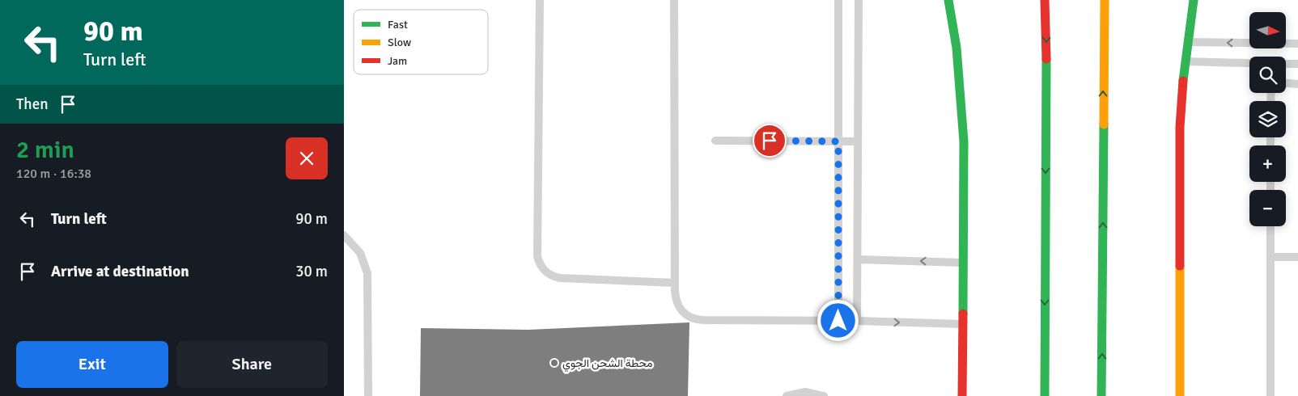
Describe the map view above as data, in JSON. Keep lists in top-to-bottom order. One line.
{"places":["محطة الشحن الجوي"],"legend":["Fast","Slow","Jam"],"north":"right","page":{"turn":["90 m","Turn left"],"map_buttons":["+","−"],"then":"Then","heading":["2 min","120 m · 16:38"],"list":[{"name":"Turn left","value":"90 m"},{"name":"Arrive at destination","value":"30 m"}],"buttons":["Exit","Share"]}}
